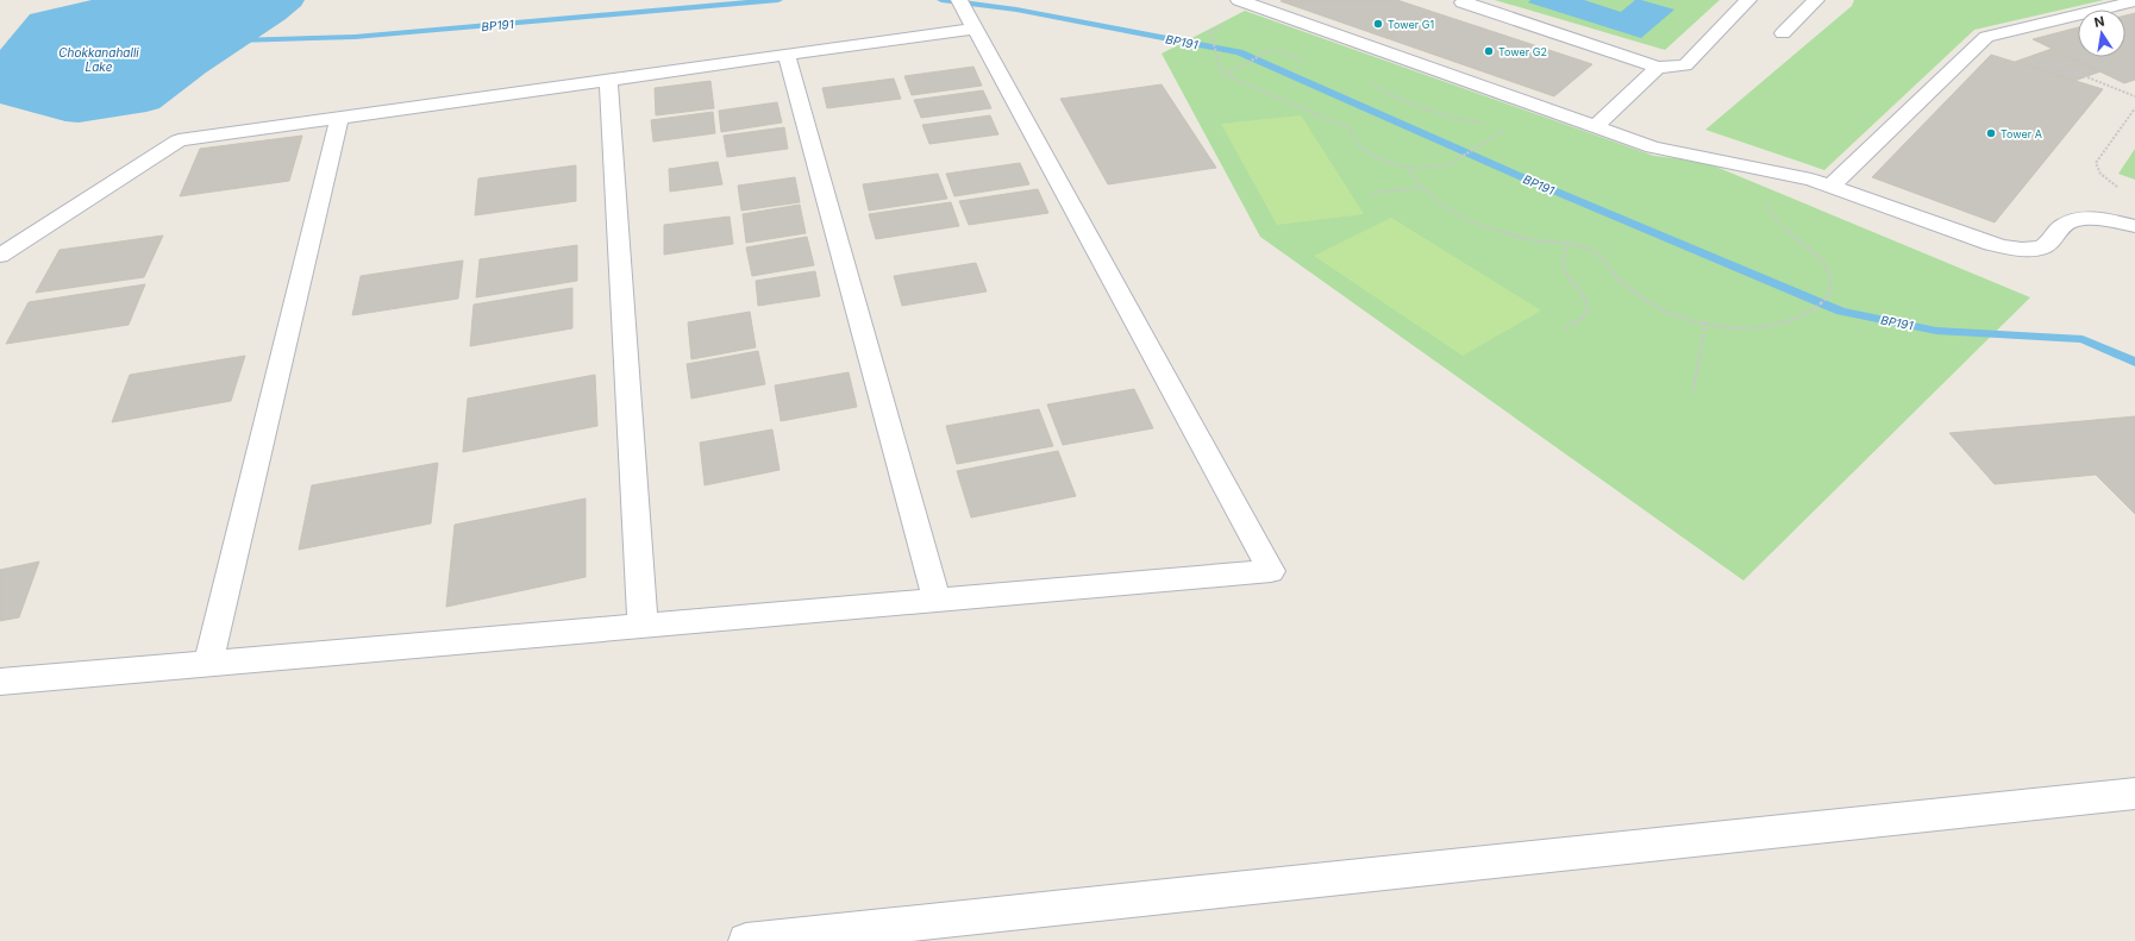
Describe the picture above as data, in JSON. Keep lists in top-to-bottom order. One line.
{"water":["BP191","Chokkanahalli Lake"],"places":["Tower G1","Tower G2","Tower A"],"north":"top"}
